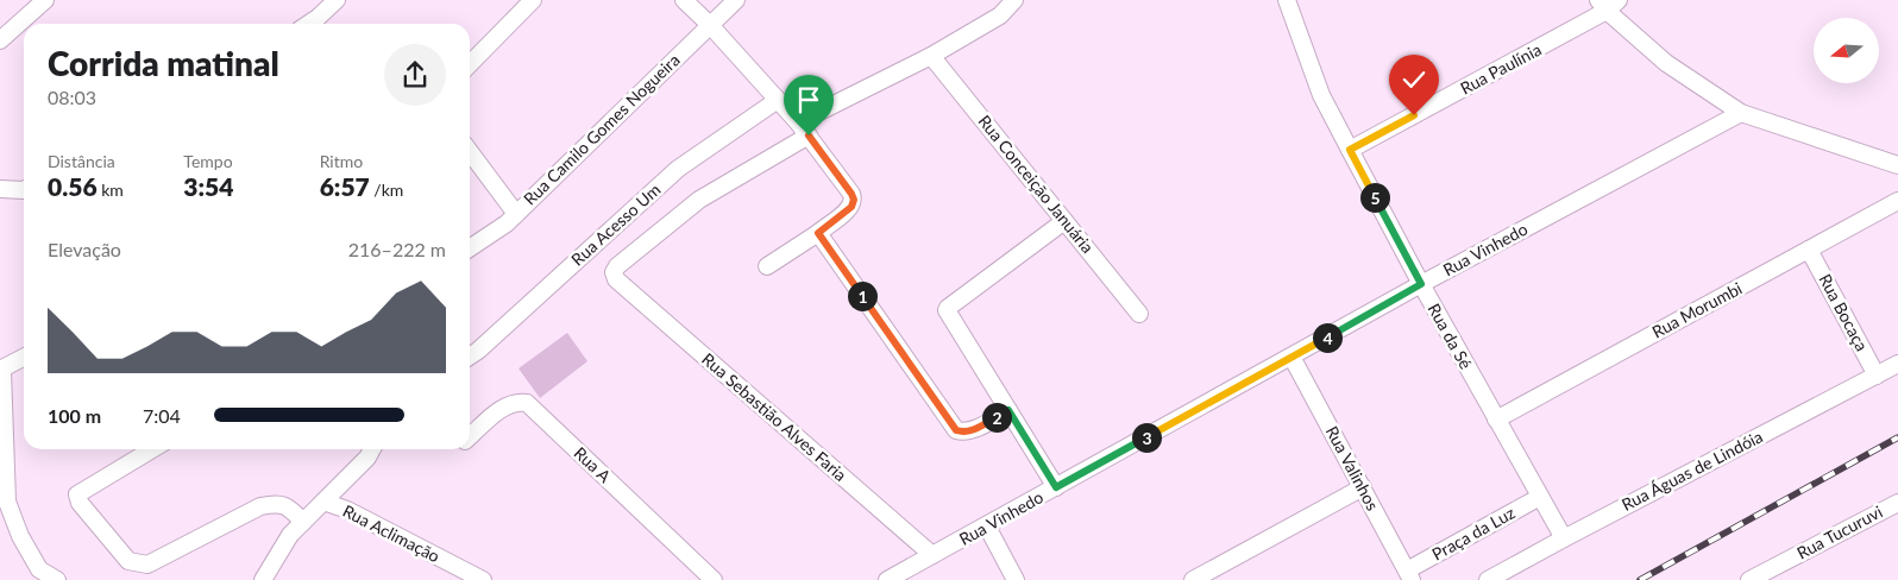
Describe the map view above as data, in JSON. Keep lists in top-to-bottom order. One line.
{"streets":{"street":["Rua Paulínia","Rua Camilo Gomes Nogueira","Rua Conceição Januária","Rua Acesso Um","Rua Vinhedo","Rua Morumbi","Rua Bocaça","Rua da Sé","Rua Sebastião Alves Faria","Rua A","Rua Valinhos","Rua Águas de Lindóia","Rua Tucuruvi","Rua Aclimação","Praça da Luz"]},"crossings":[["Rua Paulínia","Rua da Sé"],["Rua Vinhedo","Rua da Sé"],["Rua Vinhedo","Rua Sebastião Alves Faria"],["Rua Vinhedo","Rua Valinhos"],["Rua Morumbi","Rua Bocaça"],["Rua Morumbi","Rua da Sé"],["Rua Bocaça","Rua Águas de Lindóia"],["Rua da Sé","Rua Águas de Lindóia"],["Rua da Sé","Praça da Luz"],["Rua Valinhos","Praça da Luz"]],"north":"left","page":{"heading":["Corrida matinal","08:03"],"stats":[["Distância","0.56 km"],["Tempo","3:54"],["Ritmo","6:57 /km"]],"pins":["5","1","4","2","3"],"chart":["Elevação","216–222 m"],"list":[{"name":"100 m","note":"7:04"}]}}
